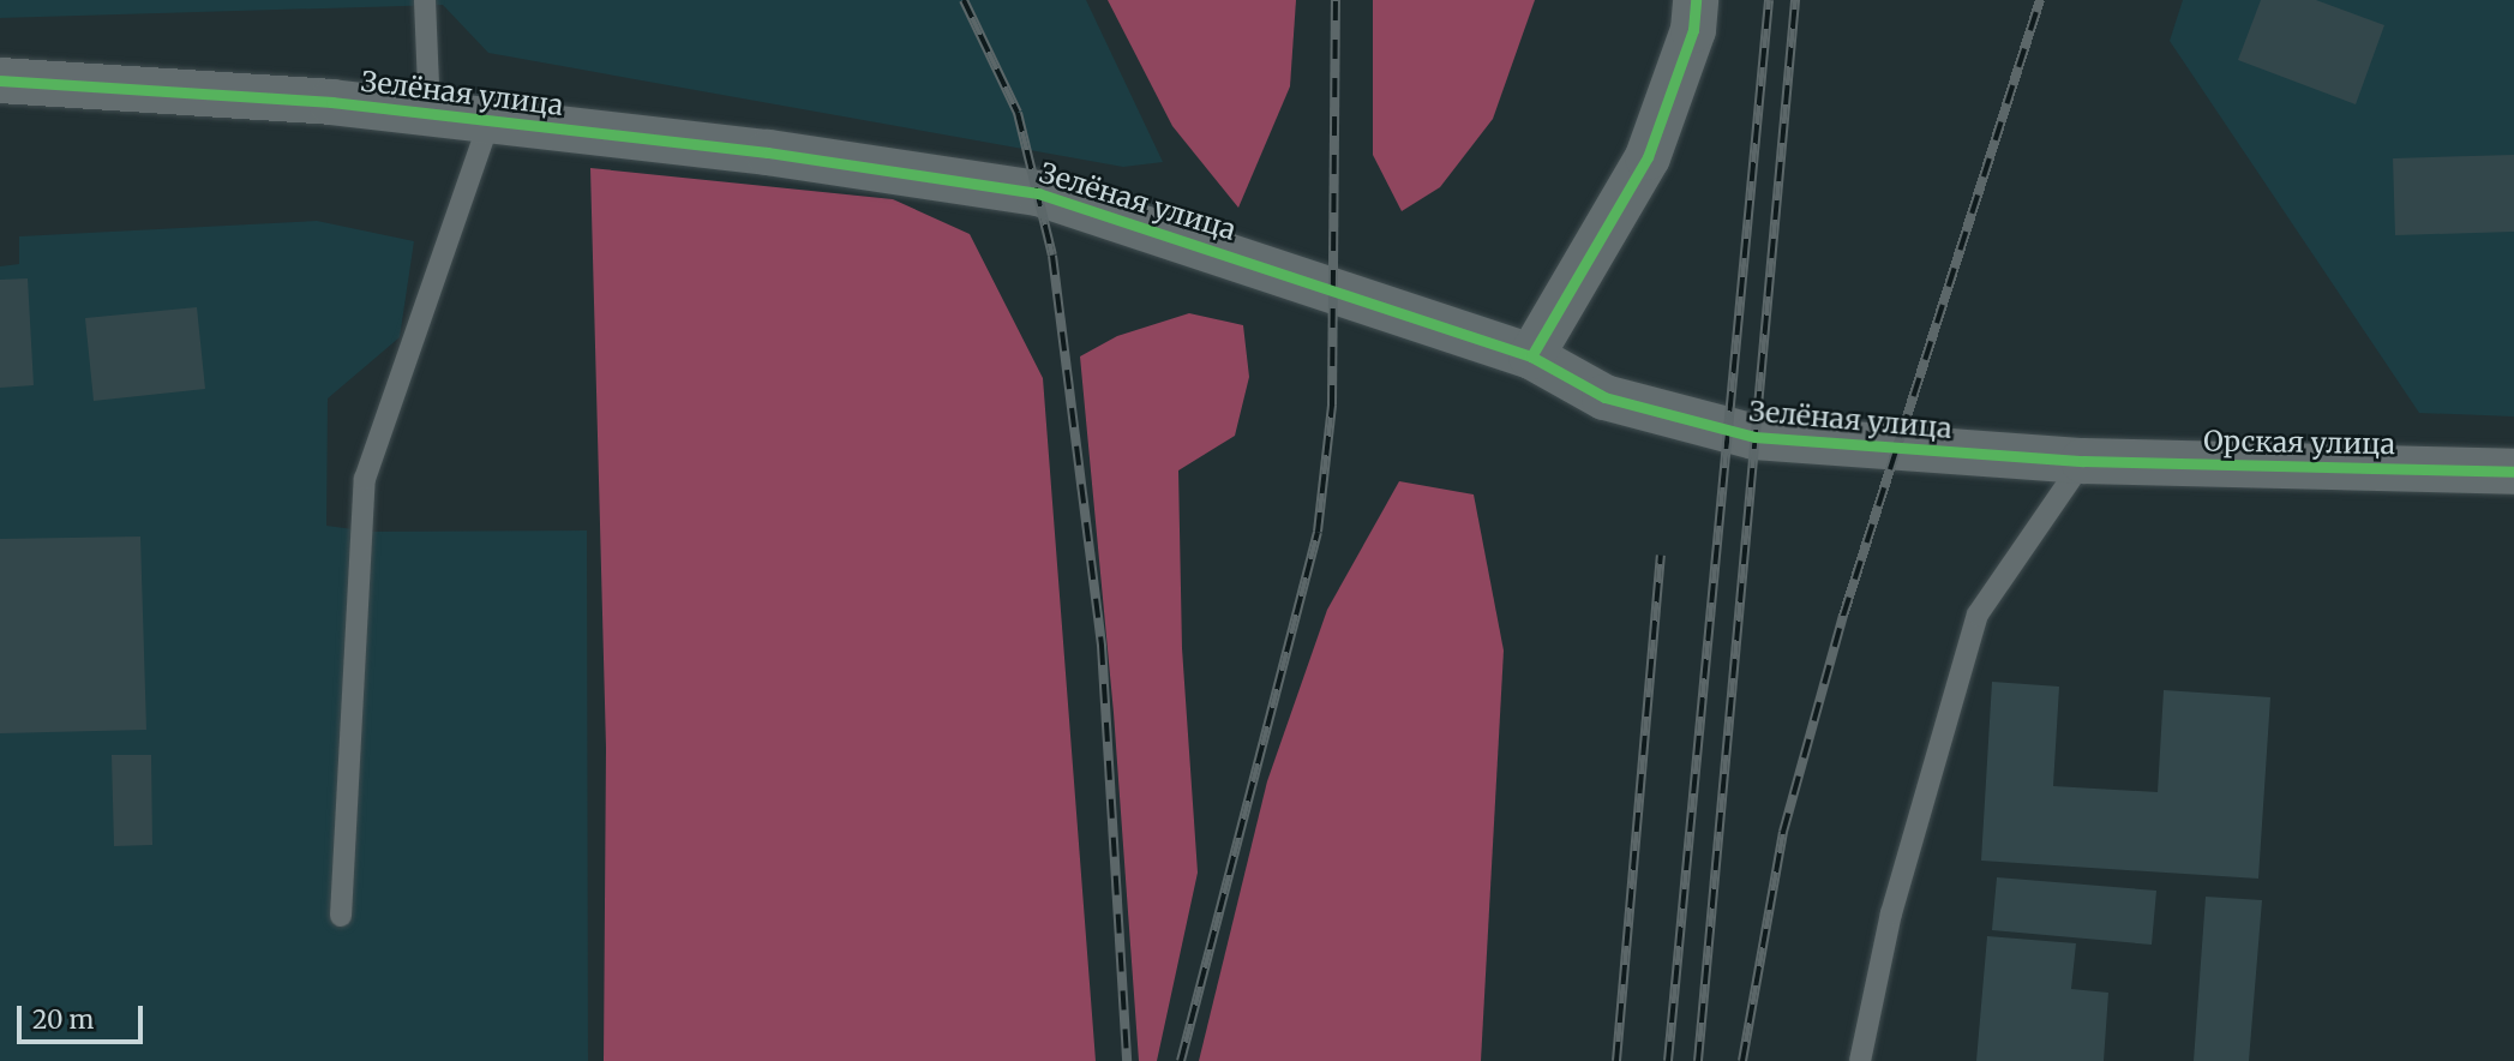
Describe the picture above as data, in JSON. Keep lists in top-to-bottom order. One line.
{"streets":{"street":["Зелёная улица","Орская улица"]},"crossings":[["Зелёная улица","Орская улица"]],"scale_bar":"20 m"}
